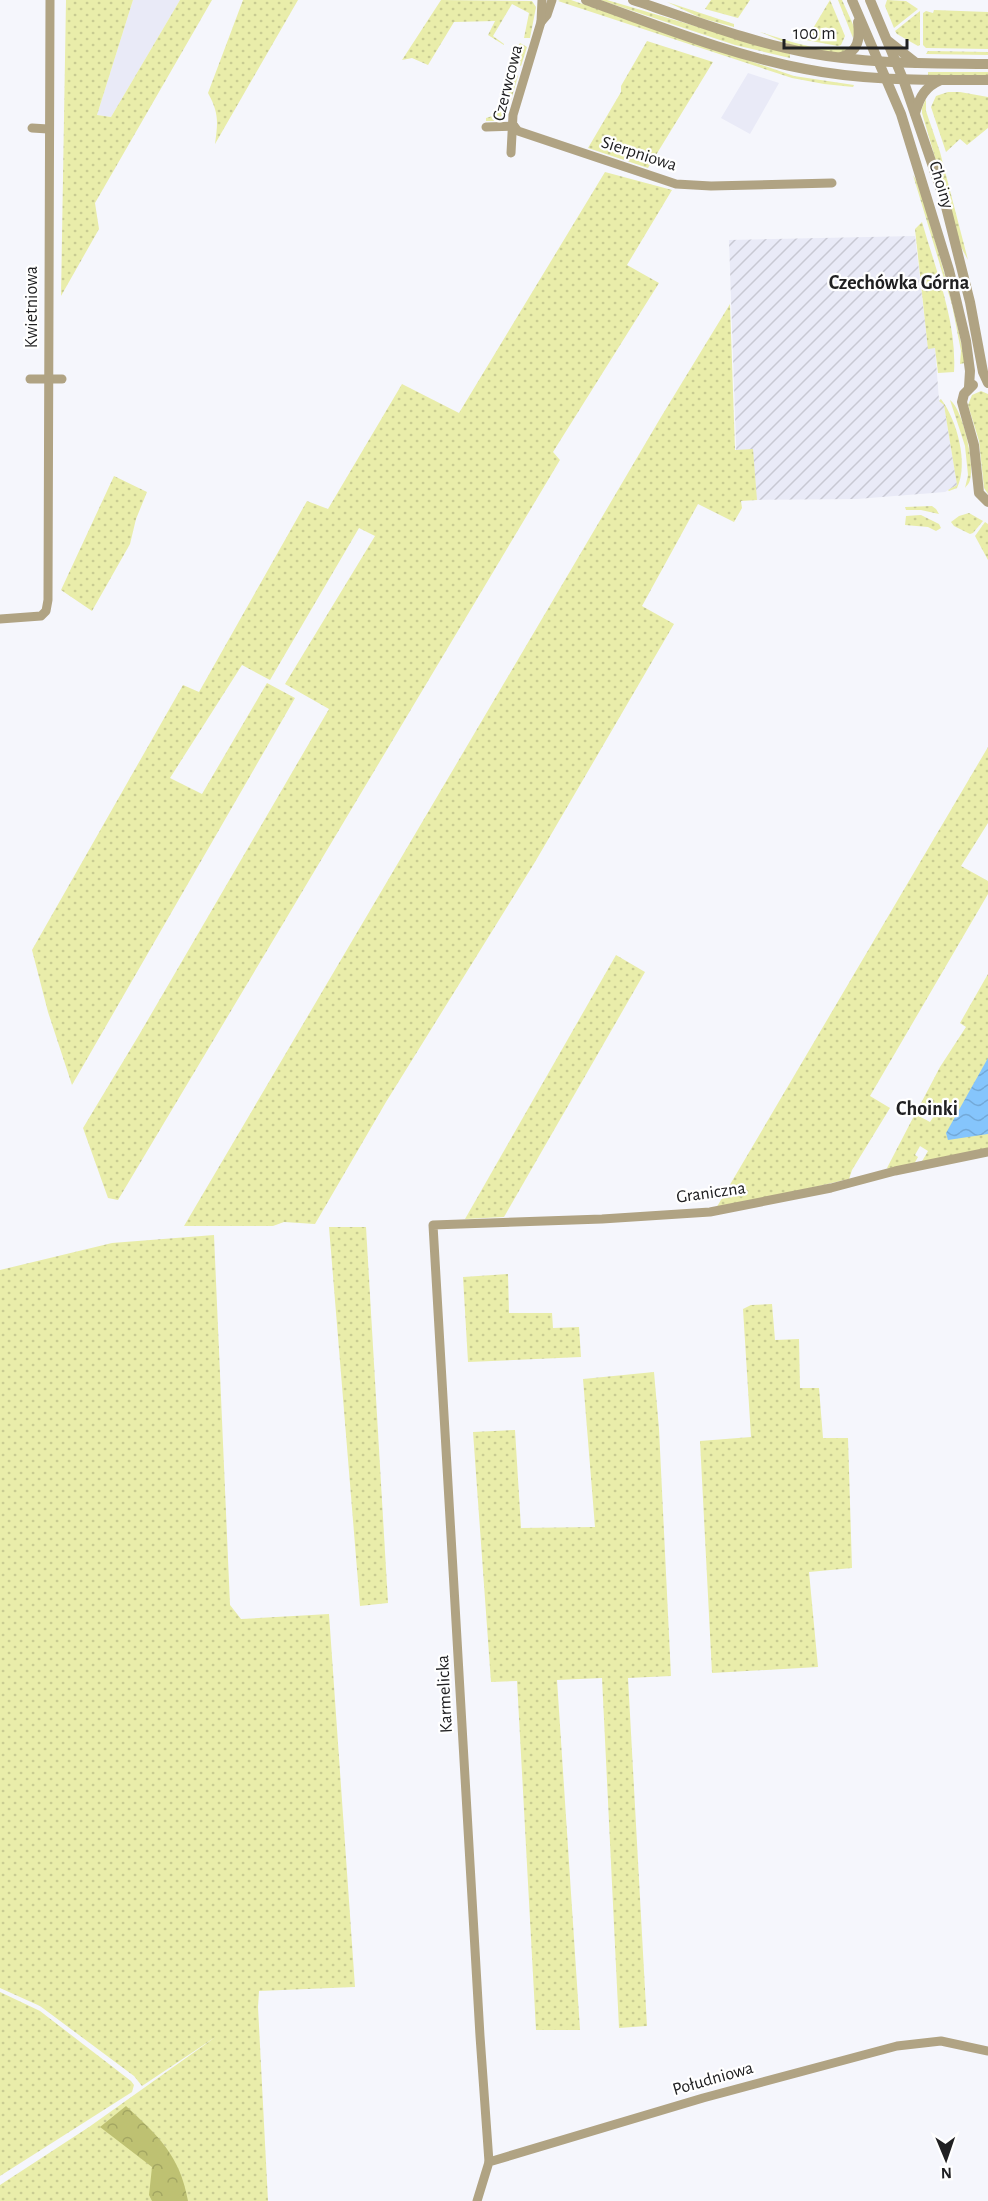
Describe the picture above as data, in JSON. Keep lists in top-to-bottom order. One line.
{"streets":{"street":["Czerwcowa","Sierpniowa","Choiny","Kwietniowa","Graniczna","Karmelicka","Południowa"]},"crossings":[["Czerwcowa","Sierpniowa"],["Graniczna","Karmelicka"],["Karmelicka","Południowa"]],"districts":["Czechówka Górna","Choinki"],"scale_bar":"100 m","north":"bottom"}
